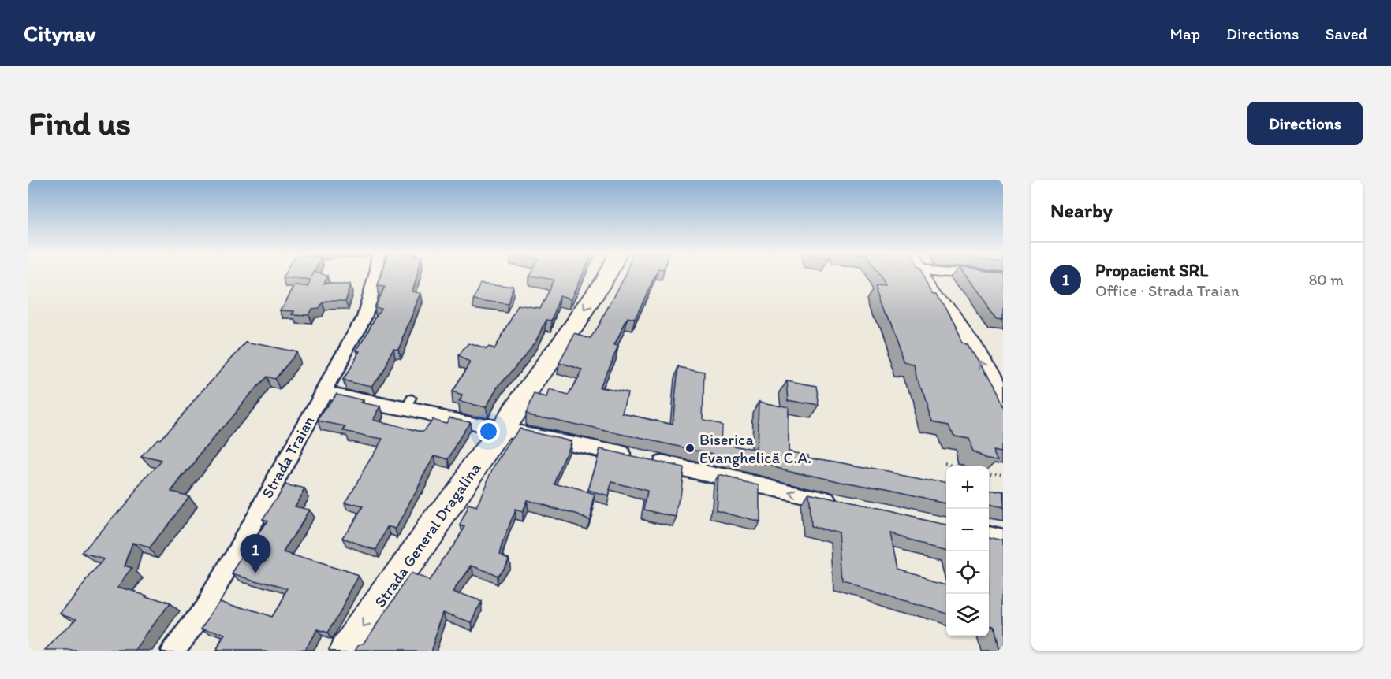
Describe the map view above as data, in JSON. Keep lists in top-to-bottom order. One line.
{"streets":{"main road":["Strada General Dragalina"],"street":["Strada Traian"]},"one_way":["Strada General Dragalina"],"places":["Biserica Evanghelică C.A."],"page":{"header":"Citynav","nav":["Map","Directions","Saved"],"buttons":"Directions","title":"Find us","heading":"Nearby","list":[{"mark":"1","name":"Propacient SRL","note":"Office · Strada Traian","value":"80 m"}],"map_buttons":["+","−"],"pins":"1"}}
